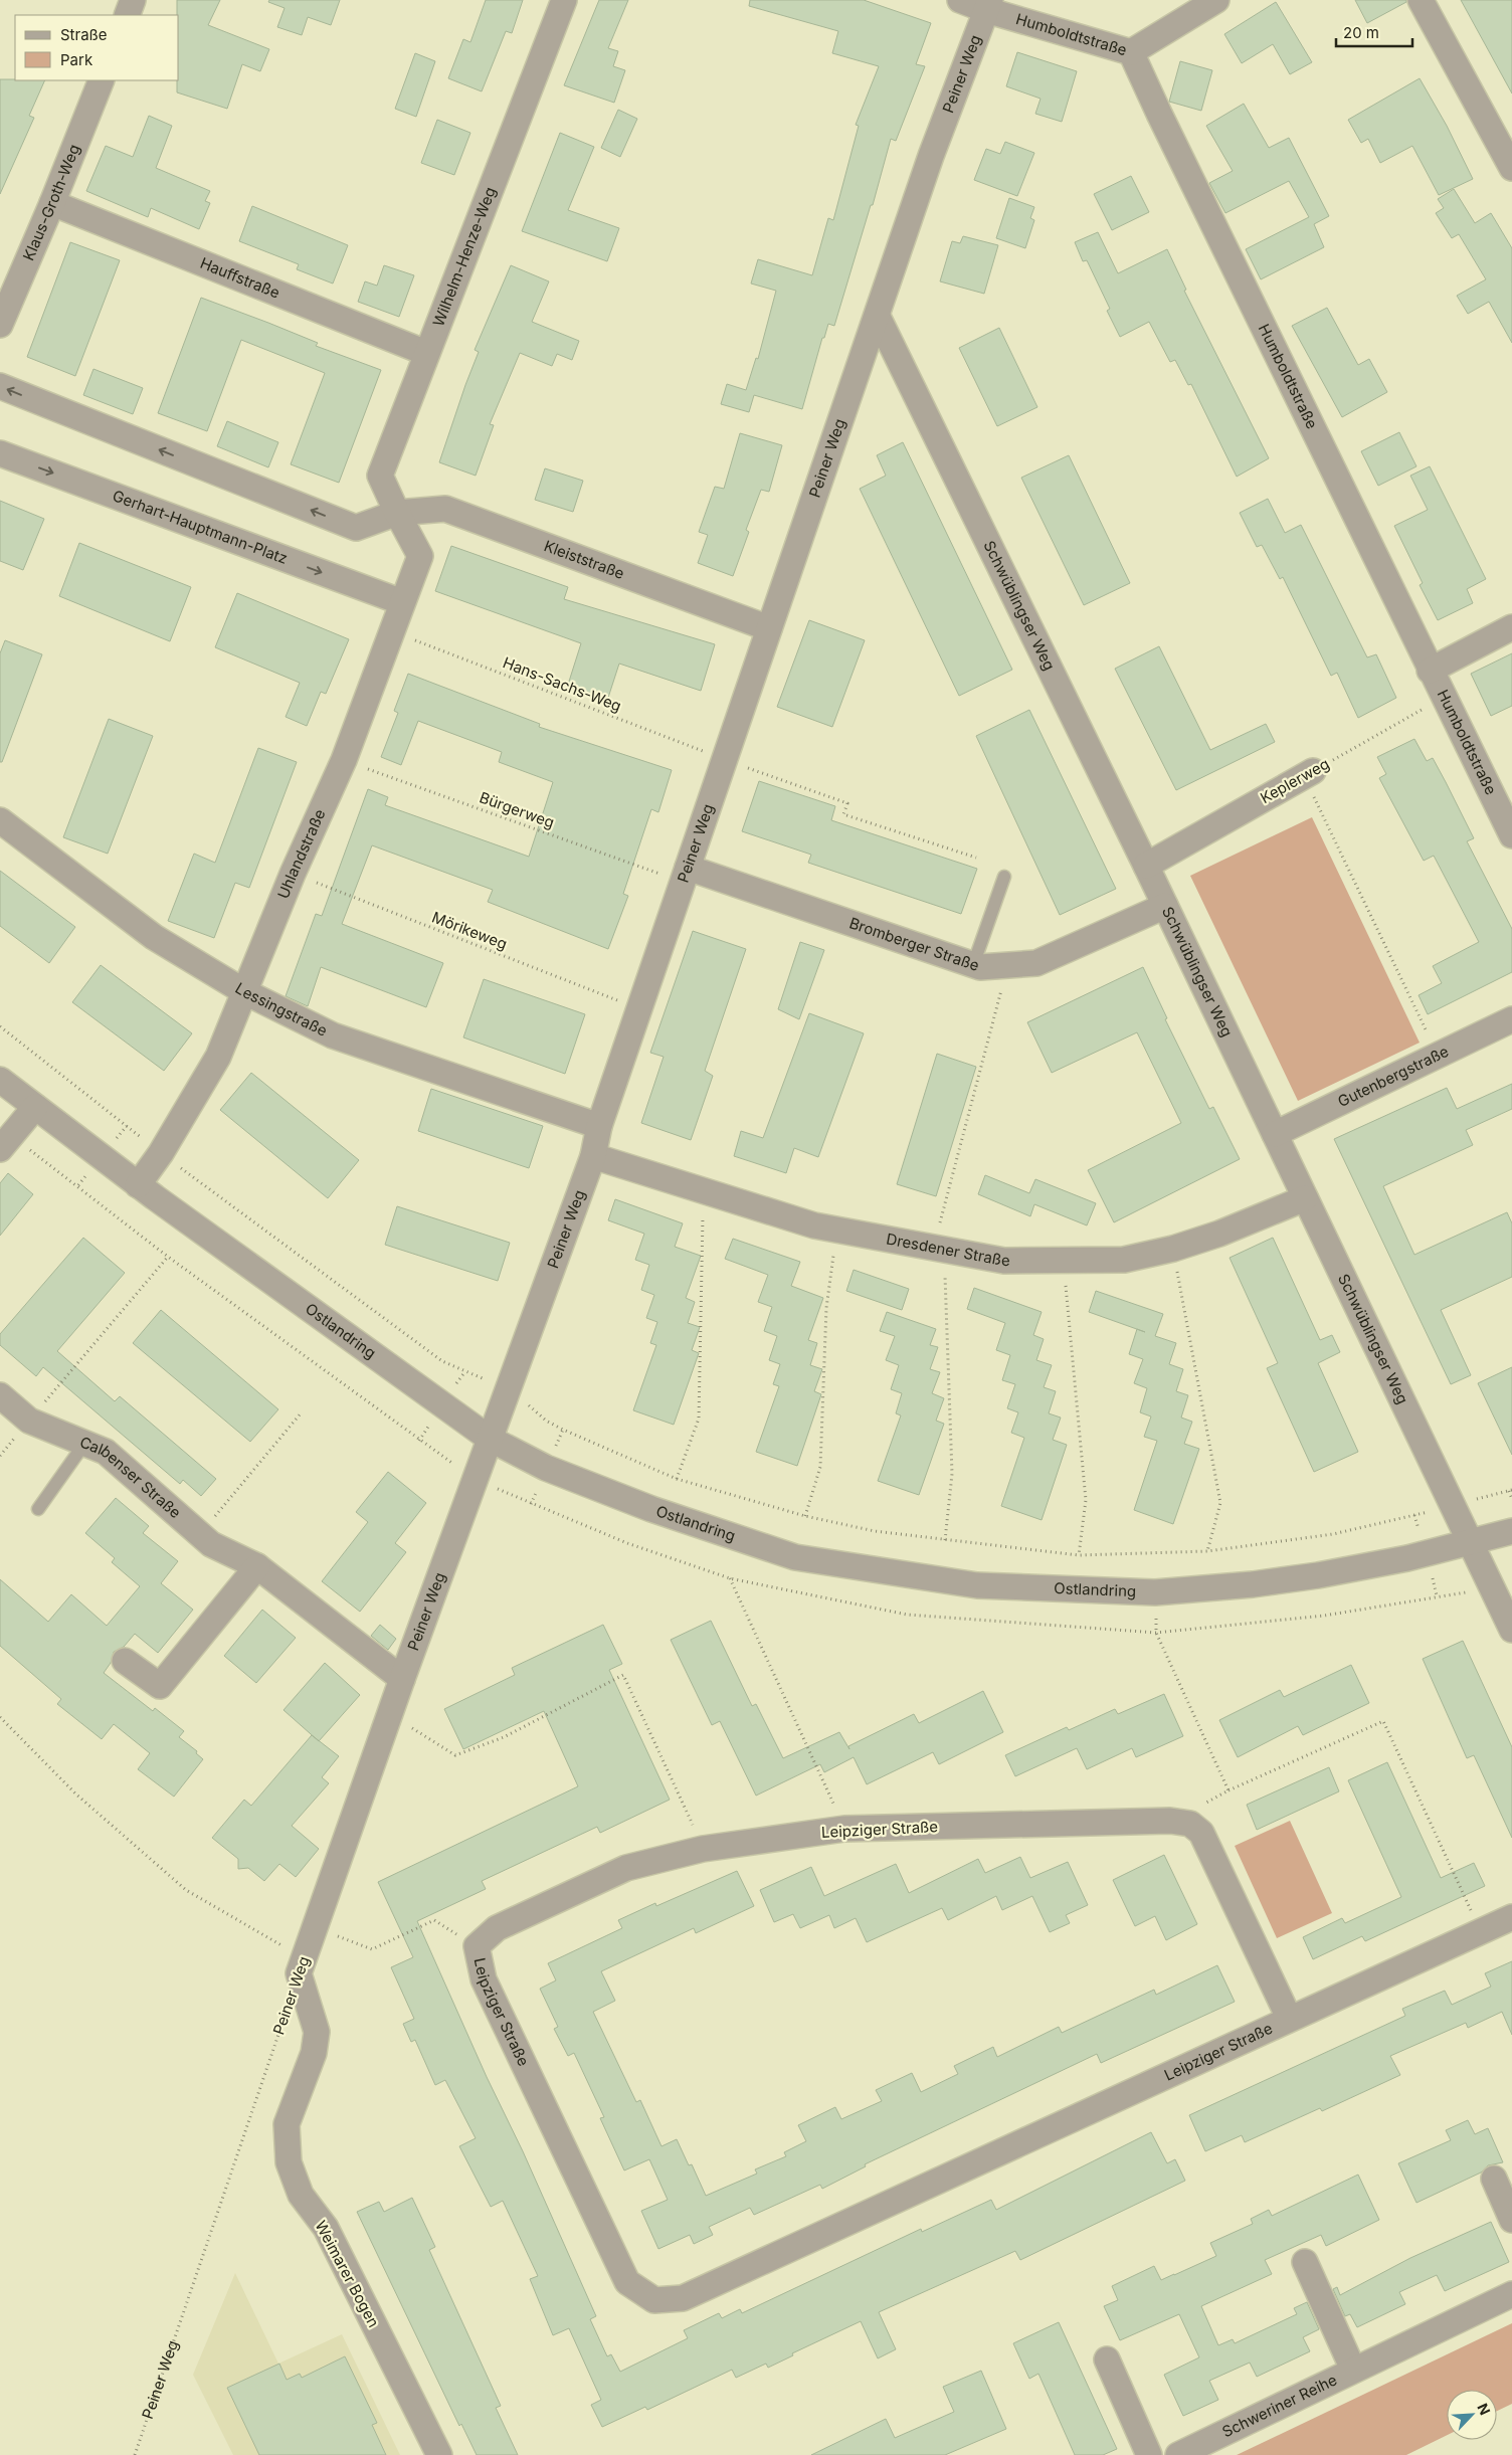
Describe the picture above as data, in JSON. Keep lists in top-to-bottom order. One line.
{"streets":{"street":["Humboldtstraße","Peiner Weg","Klaus-Groth-Weg","Wilhelm-Henze-Weg","Hauffstraße","Gerhart-Hauptmann-Platz","Kleiststraße","Schwüblingser Weg","Keplerweg","Uhlandstraße","Bromberger Straße","Lessingstraße","Gutenbergstraße","Dresdener Straße","Ostlandring","Calbenser Straße","Leipziger Straße","Weimarer Bogen","Schweriner Reihe"],"path":["Hans-Sachs-Weg","Bürgerweg","Mörikeweg"]},"crossings":[["Humboldtstraße","Peiner Weg"],["Humboldtstraße","Keplerweg"],["Peiner Weg","Kleiststraße"],["Peiner Weg","Schwüblingser Weg"],["Peiner Weg","Hans-Sachs-Weg"],["Peiner Weg","Bürgerweg"],["Peiner Weg","Mörikeweg"],["Peiner Weg","Bromberger Straße"],["Peiner Weg","Lessingstraße"],["Peiner Weg","Dresdener Straße"],["Peiner Weg","Ostlandring"],["Peiner Weg","Calbenser Straße"],["Peiner Weg","Weimarer Bogen"],["Klaus-Groth-Weg","Hauffstraße"],["Wilhelm-Henze-Weg","Hauffstraße"],["Wilhelm-Henze-Weg","Kleiststraße"],["Wilhelm-Henze-Weg","Uhlandstraße"],["Gerhart-Hauptmann-Platz","Uhlandstraße"],["Kleiststraße","Uhlandstraße"],["Schwüblingser Weg","Keplerweg"],["Schwüblingser Weg","Bromberger Straße"],["Schwüblingser Weg","Gutenbergstraße"],["Schwüblingser Weg","Dresdener Straße"],["Schwüblingser Weg","Ostlandring"],["Hans-Sachs-Weg","Uhlandstraße"],["Bürgerweg","Uhlandstraße"],["Bürgerweg","Bromberger Straße"],["Uhlandstraße","Mörikeweg"],["Uhlandstraße","Lessingstraße"],["Uhlandstraße","Ostlandring"]],"legend":["Straße","Park"],"scale_bar":"20 m","north":"top right"}
